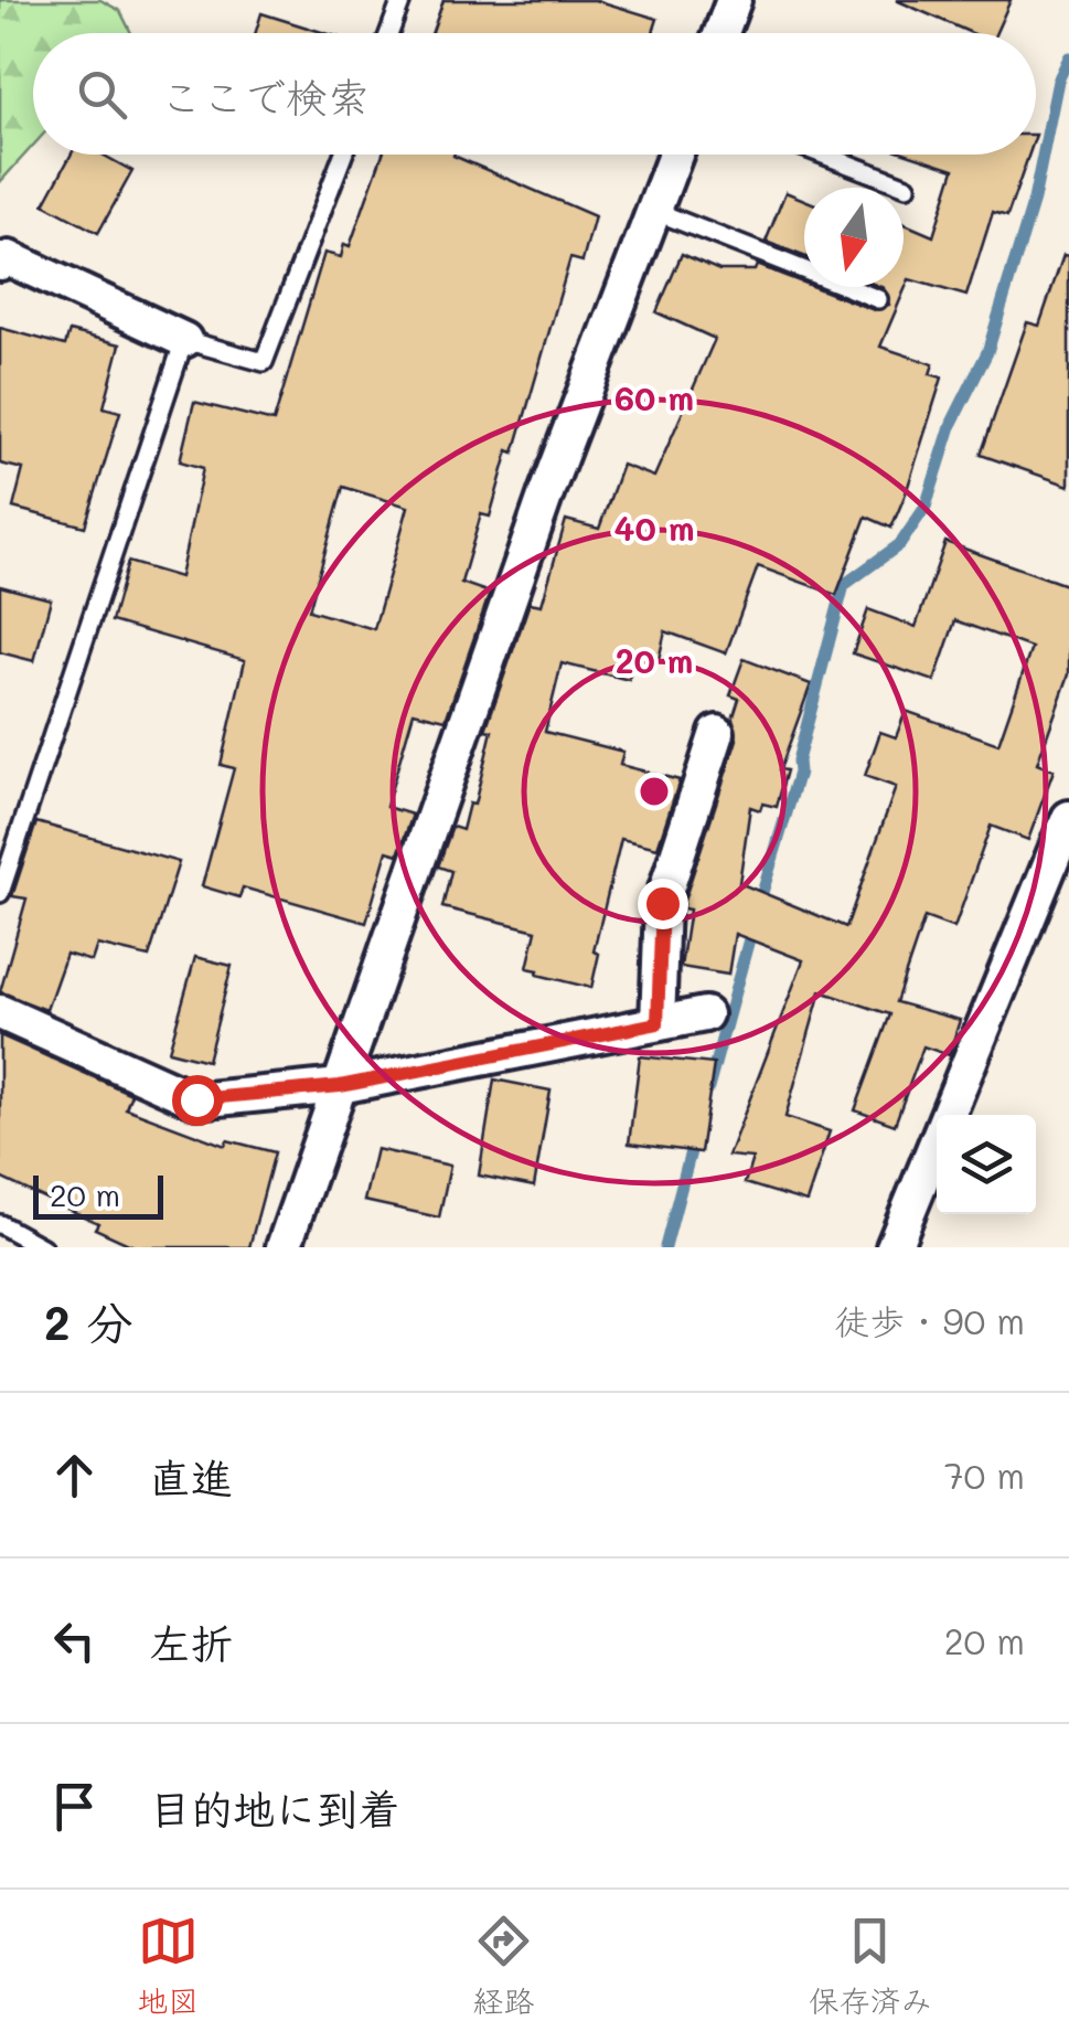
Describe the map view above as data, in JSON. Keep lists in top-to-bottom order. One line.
{"scale_bar":"20 m","north":"bottom","page":{"search":"ここで検索","scale":"20 m","heading":["2 分","徒歩 · 90 m"],"list":[["直進","70 m"],["左折","20 m"],"目的地に到着"],"nav":["地図","経路","保存済み"]},"rings":["60 m","40 m","20 m"]}
